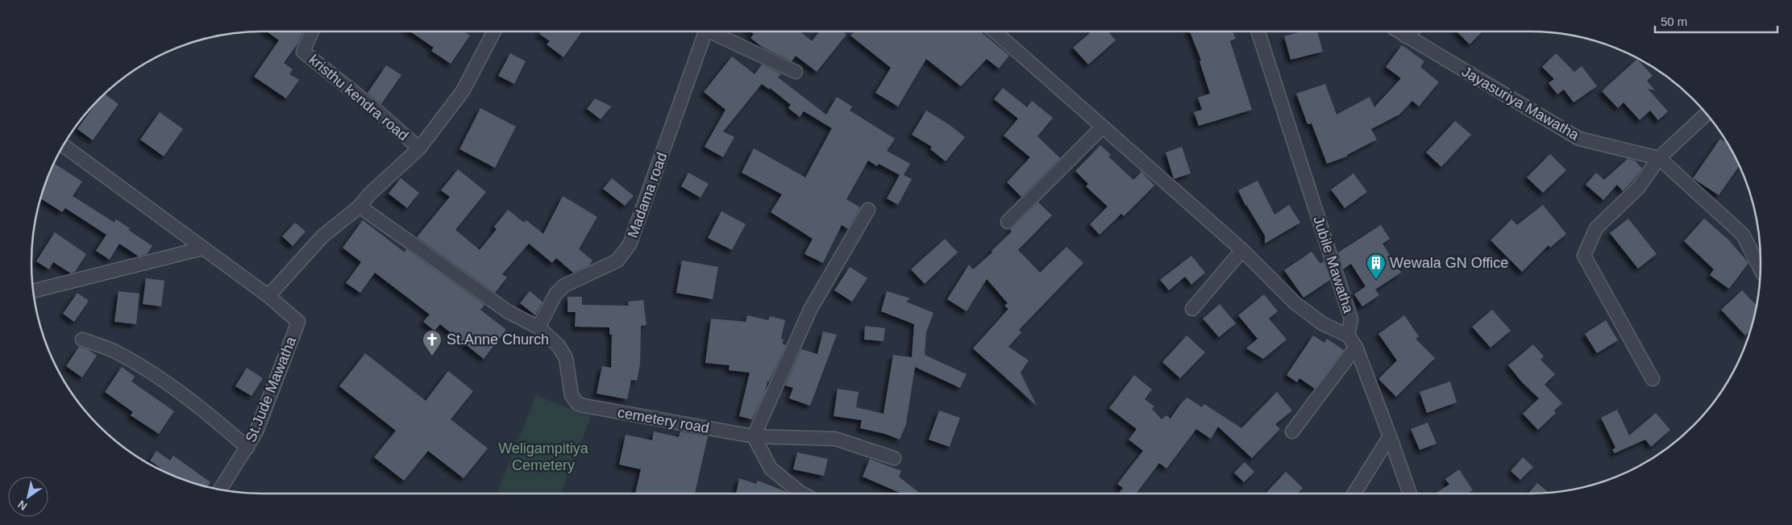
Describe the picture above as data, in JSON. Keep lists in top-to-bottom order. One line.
{"streets":{"street":["kristhu kendra road","Jayasuriya Mawatha","Madama road","Jubile Mawatha","St.Jude Mawatha","cemetery road"]},"crossings":[["Madama road","cemetery road"]],"parks":["Weligampitiya Cemetery"],"places":{"building":["Wewala GN Office"],"church":["St.Anne Church"]},"scale_bar":"50 m","north":"bottom left"}
